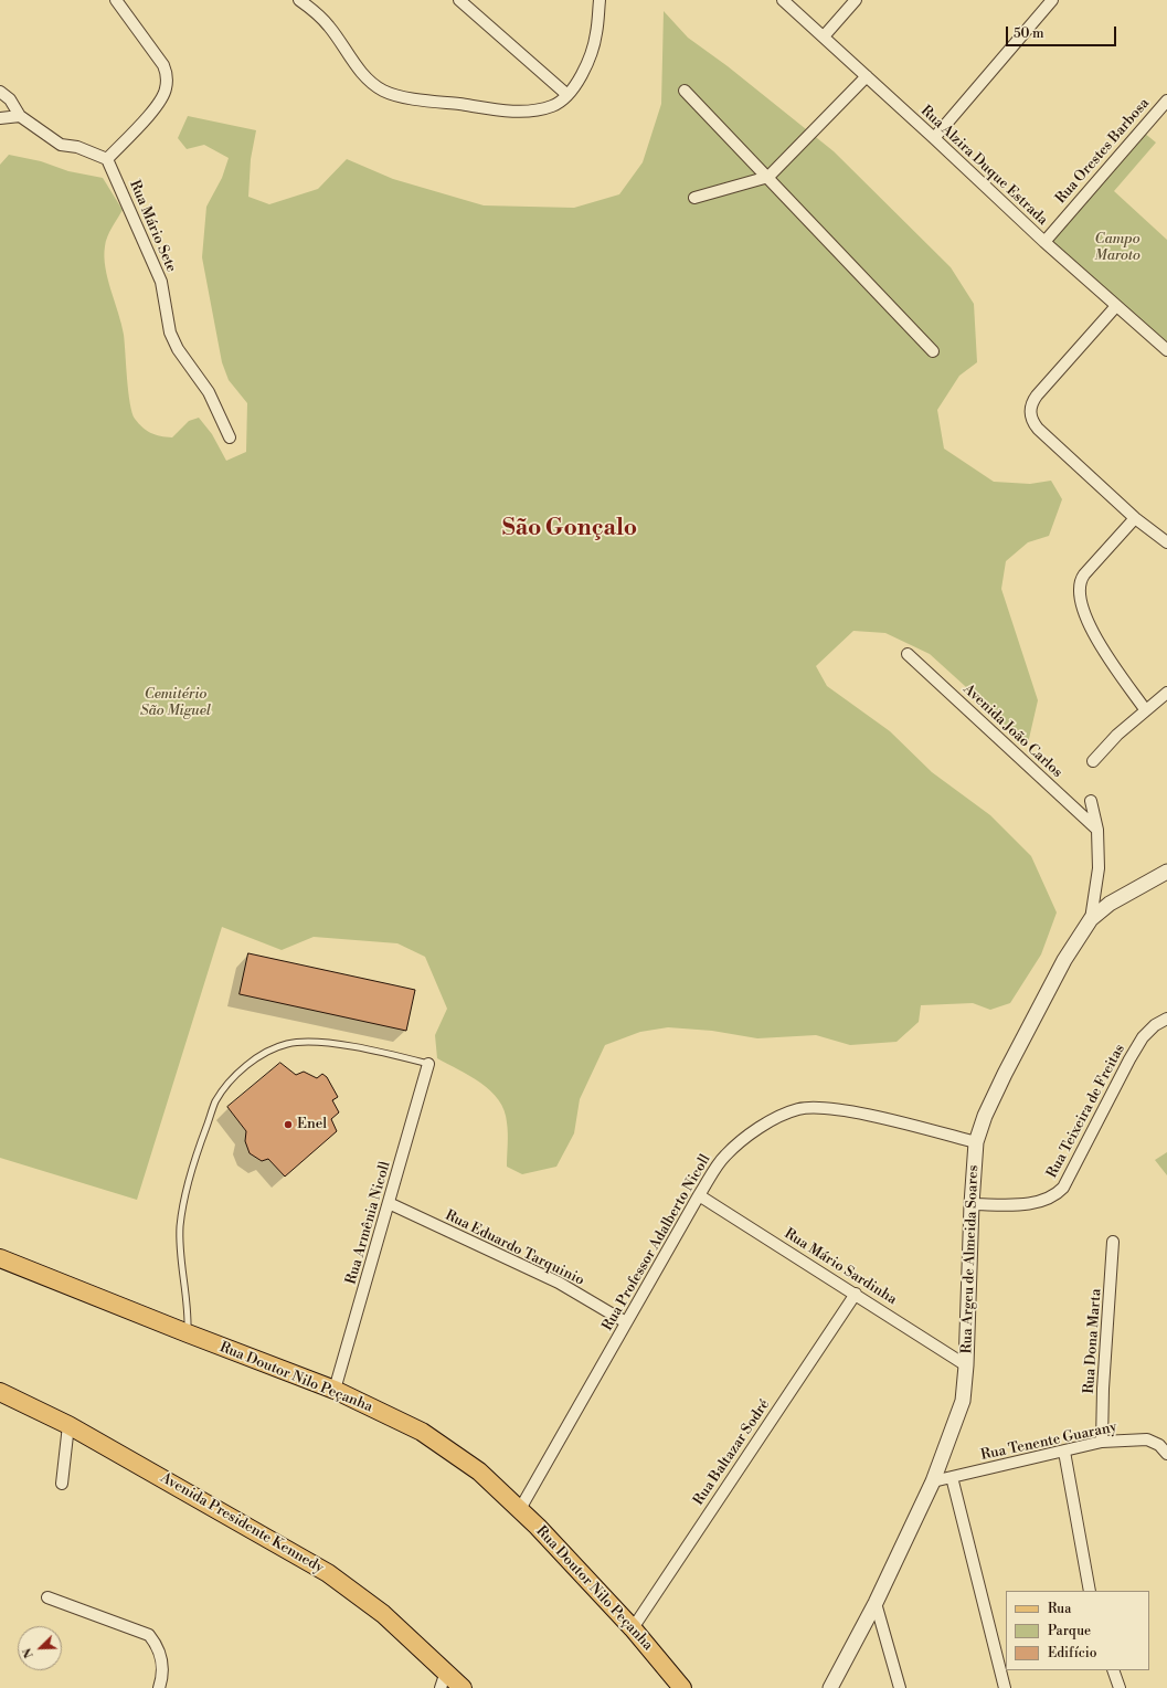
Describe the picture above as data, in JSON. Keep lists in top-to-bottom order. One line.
{"streets":{"main road":["Rua Doutor Nilo Peçanha","Avenida Presidente Kennedy"],"street":["Rua Orestes Barbosa","Rua Alzira Duque Estrada","Rua Mário Sete","Avenida João Carlos","Rua Teixeira de Freitas","Rua Armênia Nicoll","Rua Professor Adalberto Nicoll","Rua Eduardo Tarquinio","Rua Argeu de Almeida Soares","Rua Mário Sardinha","Rua Dona Marta","Rua Tenente Guarany","Rua Baltazar Sodré"]},"crossings":[["Rua Orestes Barbosa","Rua Alzira Duque Estrada"],["Rua Teixeira de Freitas","Rua Argeu de Almeida Soares"],["Rua Armênia Nicoll","Rua Eduardo Tarquinio"],["Rua Armênia Nicoll","Rua Doutor Nilo Peçanha"],["Rua Professor Adalberto Nicoll","Rua Eduardo Tarquinio"],["Rua Professor Adalberto Nicoll","Rua Argeu de Almeida Soares"],["Rua Professor Adalberto Nicoll","Rua Mário Sardinha"],["Rua Professor Adalberto Nicoll","Rua Doutor Nilo Peçanha"],["Rua Argeu de Almeida Soares","Rua Mário Sardinha"],["Rua Argeu de Almeida Soares","Rua Tenente Guarany"],["Rua Mário Sardinha","Rua Baltazar Sodré"],["Rua Dona Marta","Rua Tenente Guarany"],["Rua Doutor Nilo Peçanha","Rua Baltazar Sodré"]],"districts":["São Gonçalo"],"parks":["Campo Maroto","Cemitério São Miguel"],"places":["Enel"],"legend":["Rua","Parque","Edifício"],"scale_bar":"50 m","north":"bottom left"}
